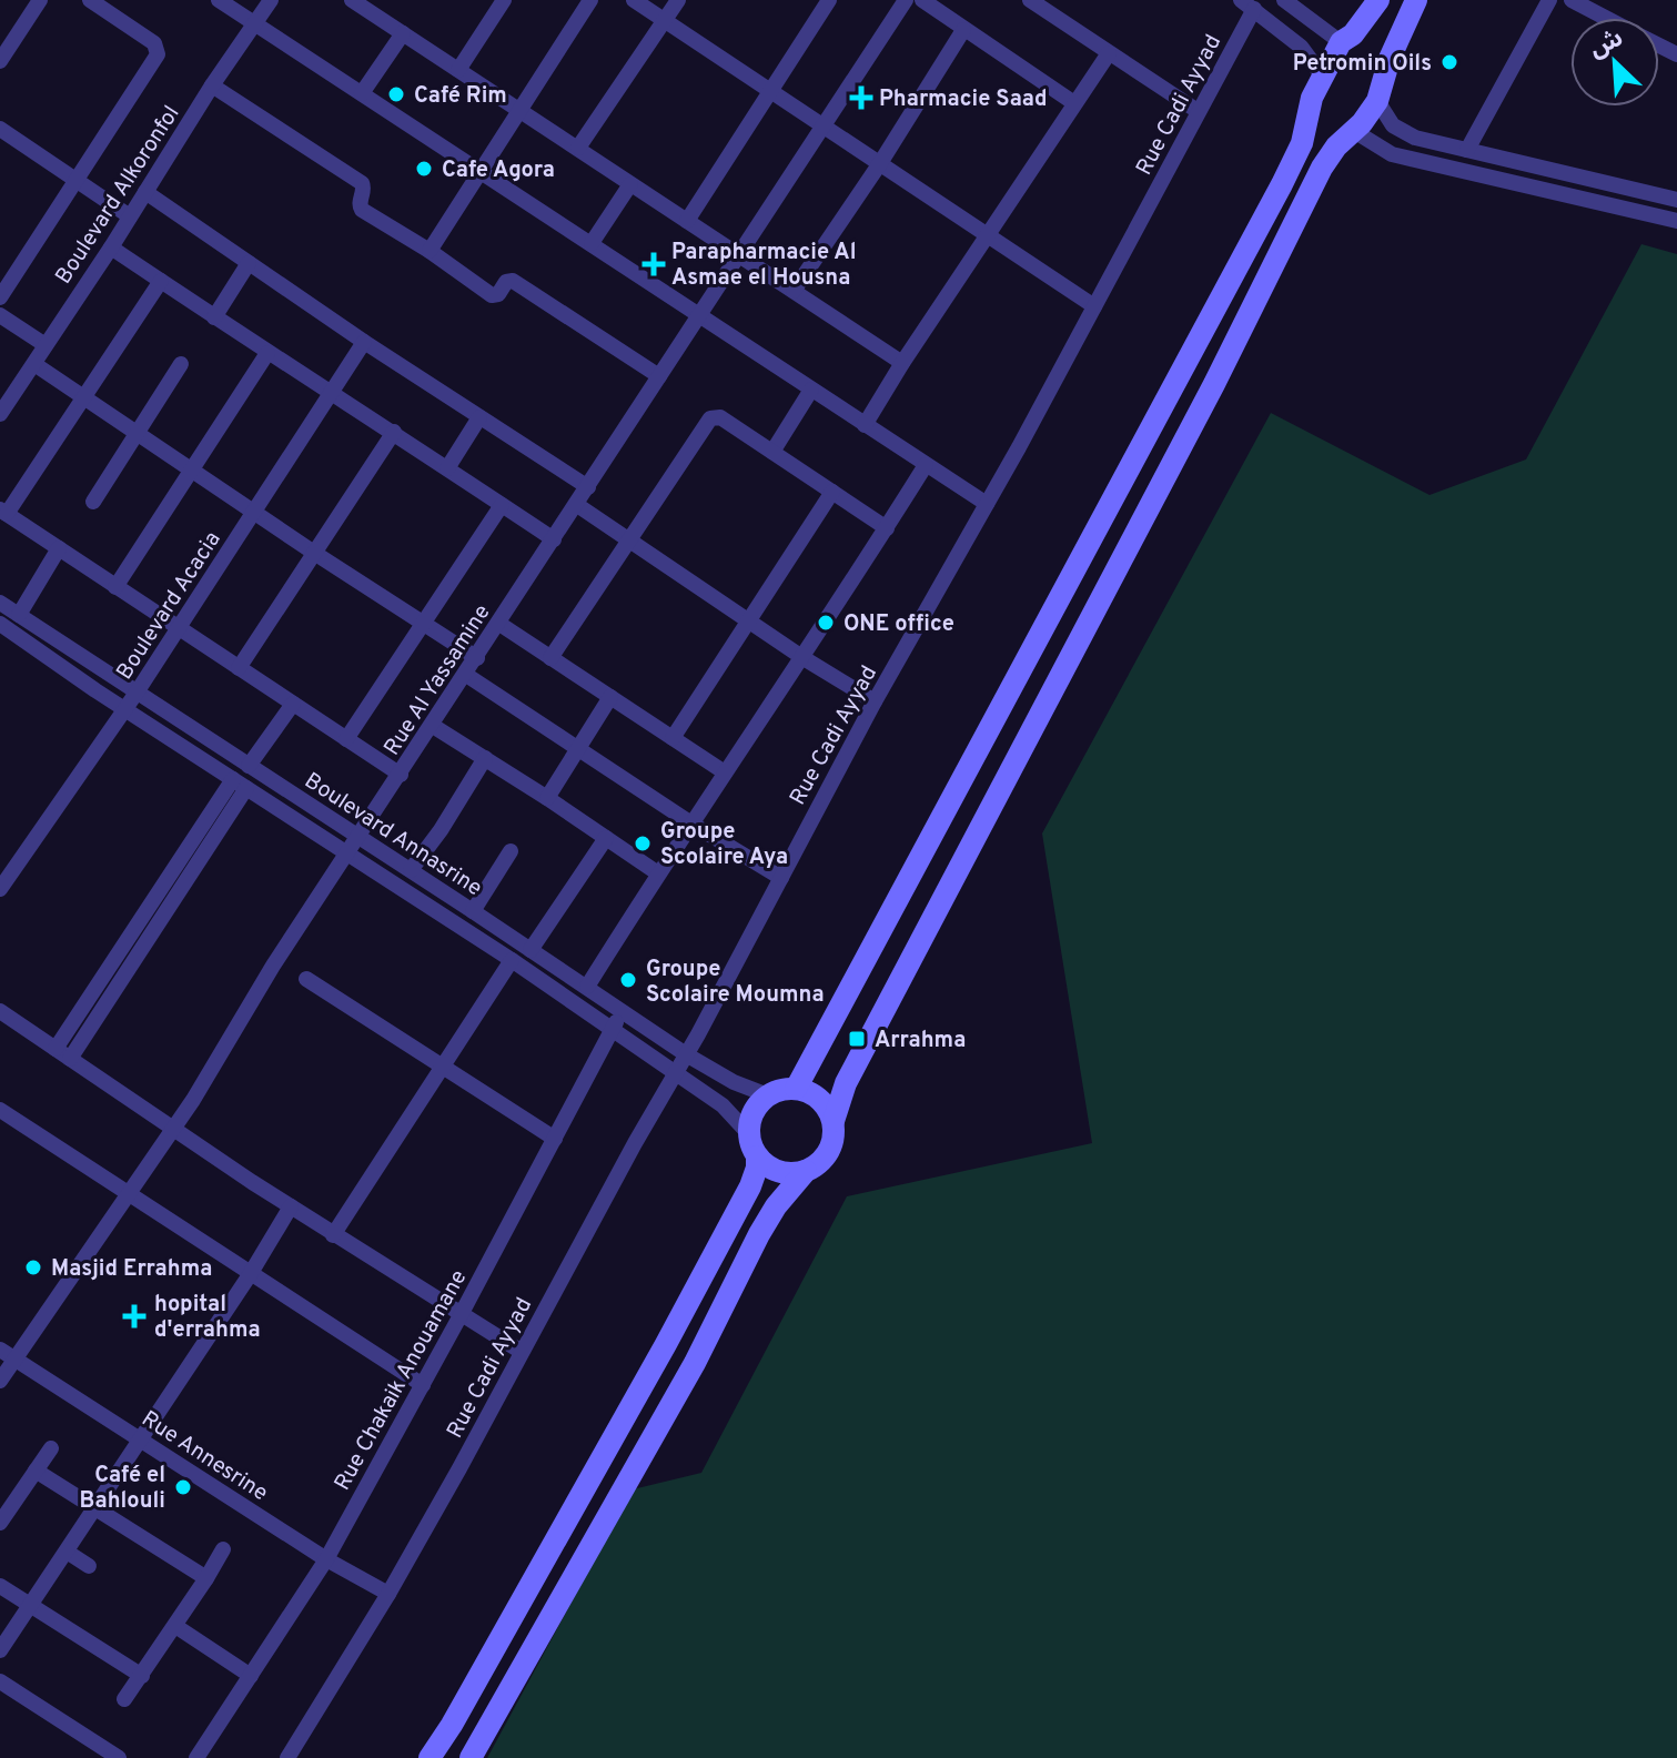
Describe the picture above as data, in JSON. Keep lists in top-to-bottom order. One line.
{"streets":{"street":["Rue Cadi Ayyad","Boulevard Alkoronfol","Boulevard Acacia","Rue Al Yassamine","Boulevard Annasrine","Rue Chakaik Anouamane","Rue Annesrine"]},"crossings":[["Rue Cadi Ayyad","Boulevard Annasrine"],["Rue Cadi Ayyad","Rue Annesrine"],["Boulevard Acacia","Boulevard Annasrine"],["Rue Al Yassamine","Boulevard Annasrine"],["Rue Al Yassamine","Rue Annesrine"],["Boulevard Annasrine","Rue Chakaik Anouamane"],["Rue Chakaik Anouamane","Rue Annesrine"]],"places":{"other":["Petromin Oils","Café Rim","Cafe Agora","ONE office","Groupe Scolaire Aya","Groupe Scolaire Moumna","Masjid Errahma","Café el Bahlouli"],"health":["Pharmacie Saad","Parapharmacie Al Asmae el Housna","hopital d'errahma"],"transit":["Arrahma"]},"north":"top left"}
